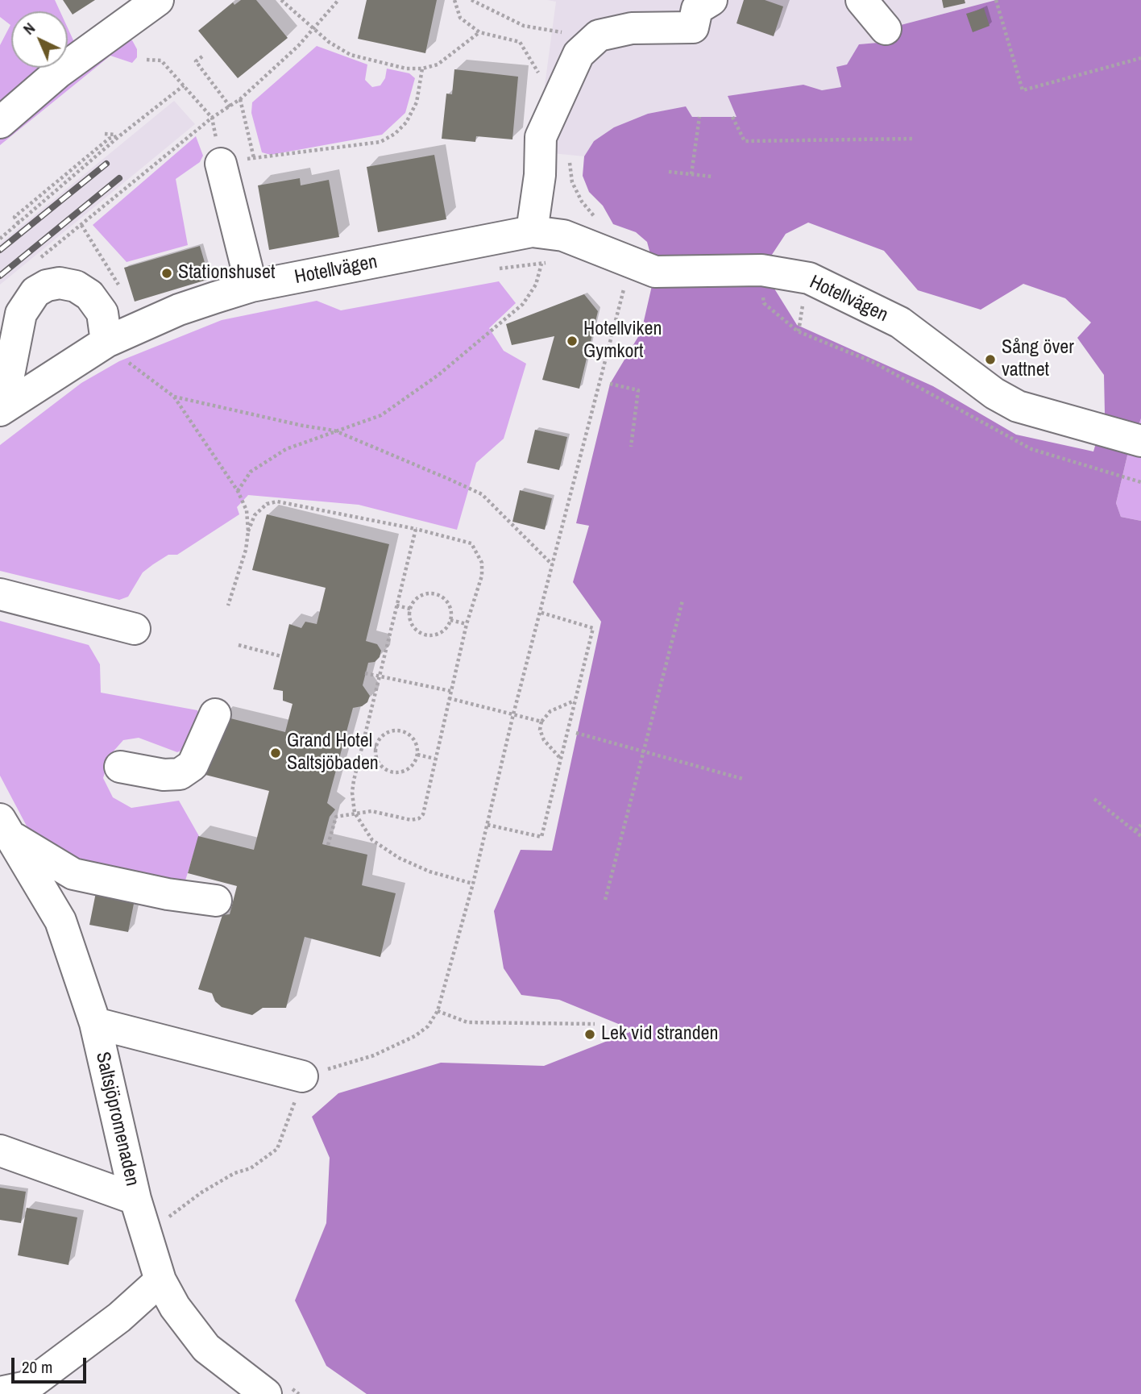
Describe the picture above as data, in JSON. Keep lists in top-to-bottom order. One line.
{"streets":{"street":["Hotellvägen","Saltsjöpromenaden"]},"places":["Stationshuset","Hotellviken Gymkort","Sång över vattnet","Grand Hotel Saltsjöbaden","Lek vid stranden"],"scale_bar":"20 m","north":"top left"}
